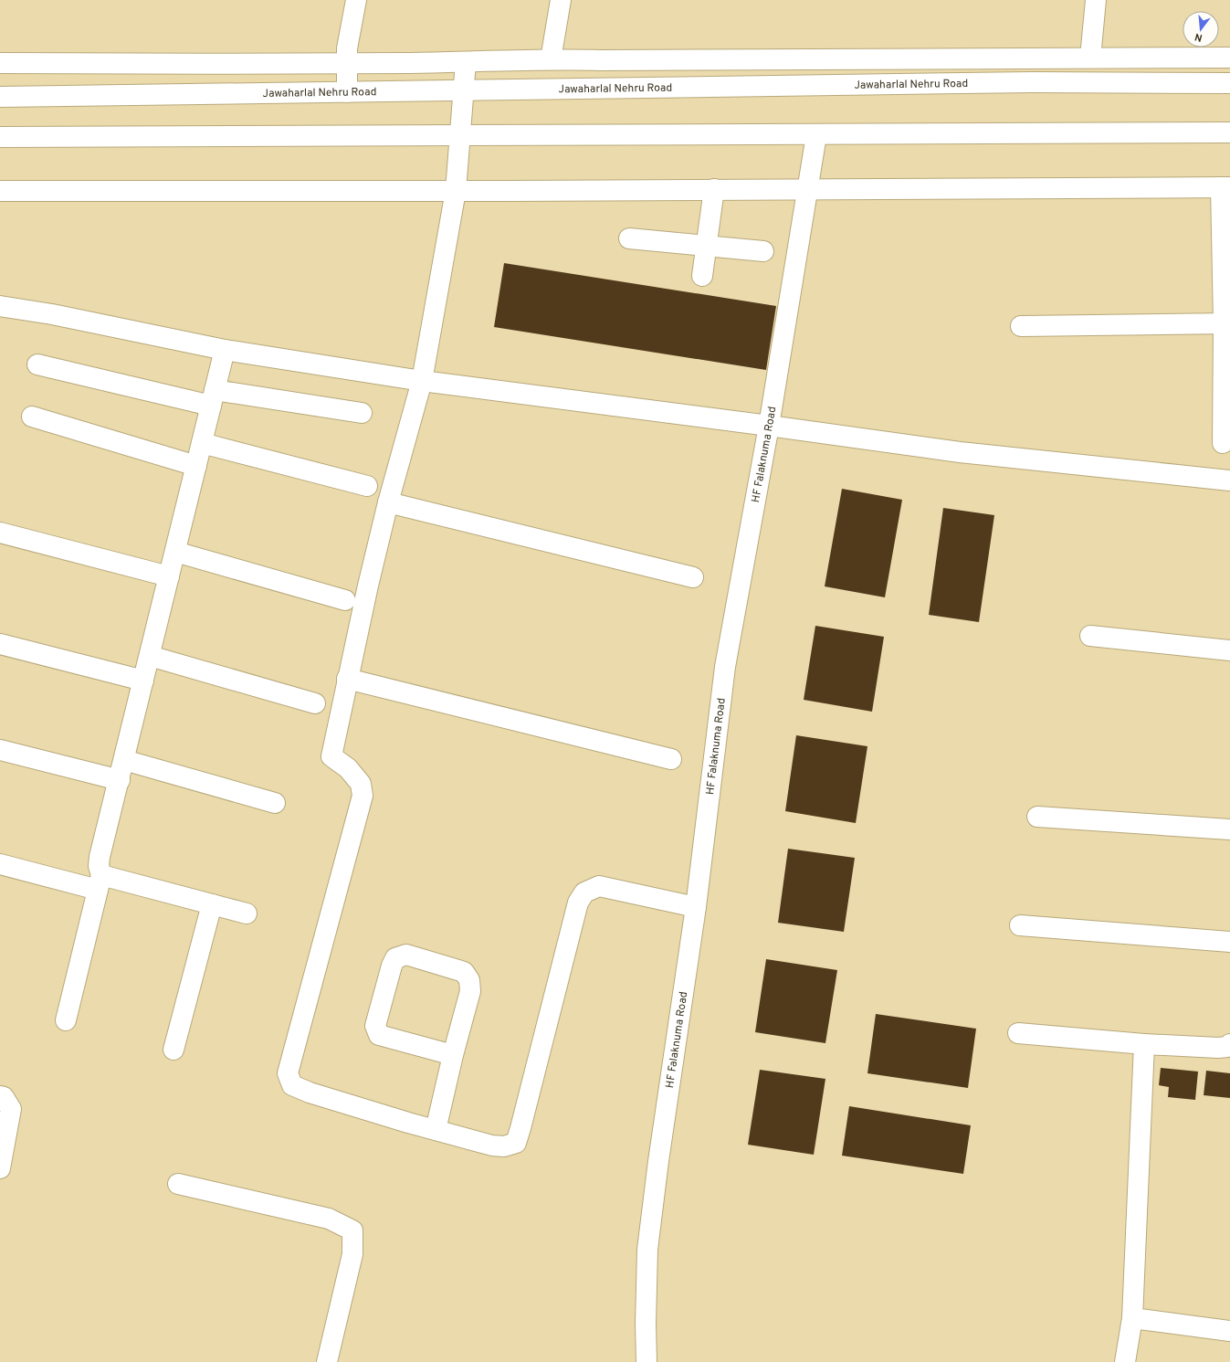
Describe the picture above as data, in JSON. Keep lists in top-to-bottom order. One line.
{"streets":{"street":["Jawaharlal Nehru Road","HF Falaknuma Road"]},"north":"bottom"}
